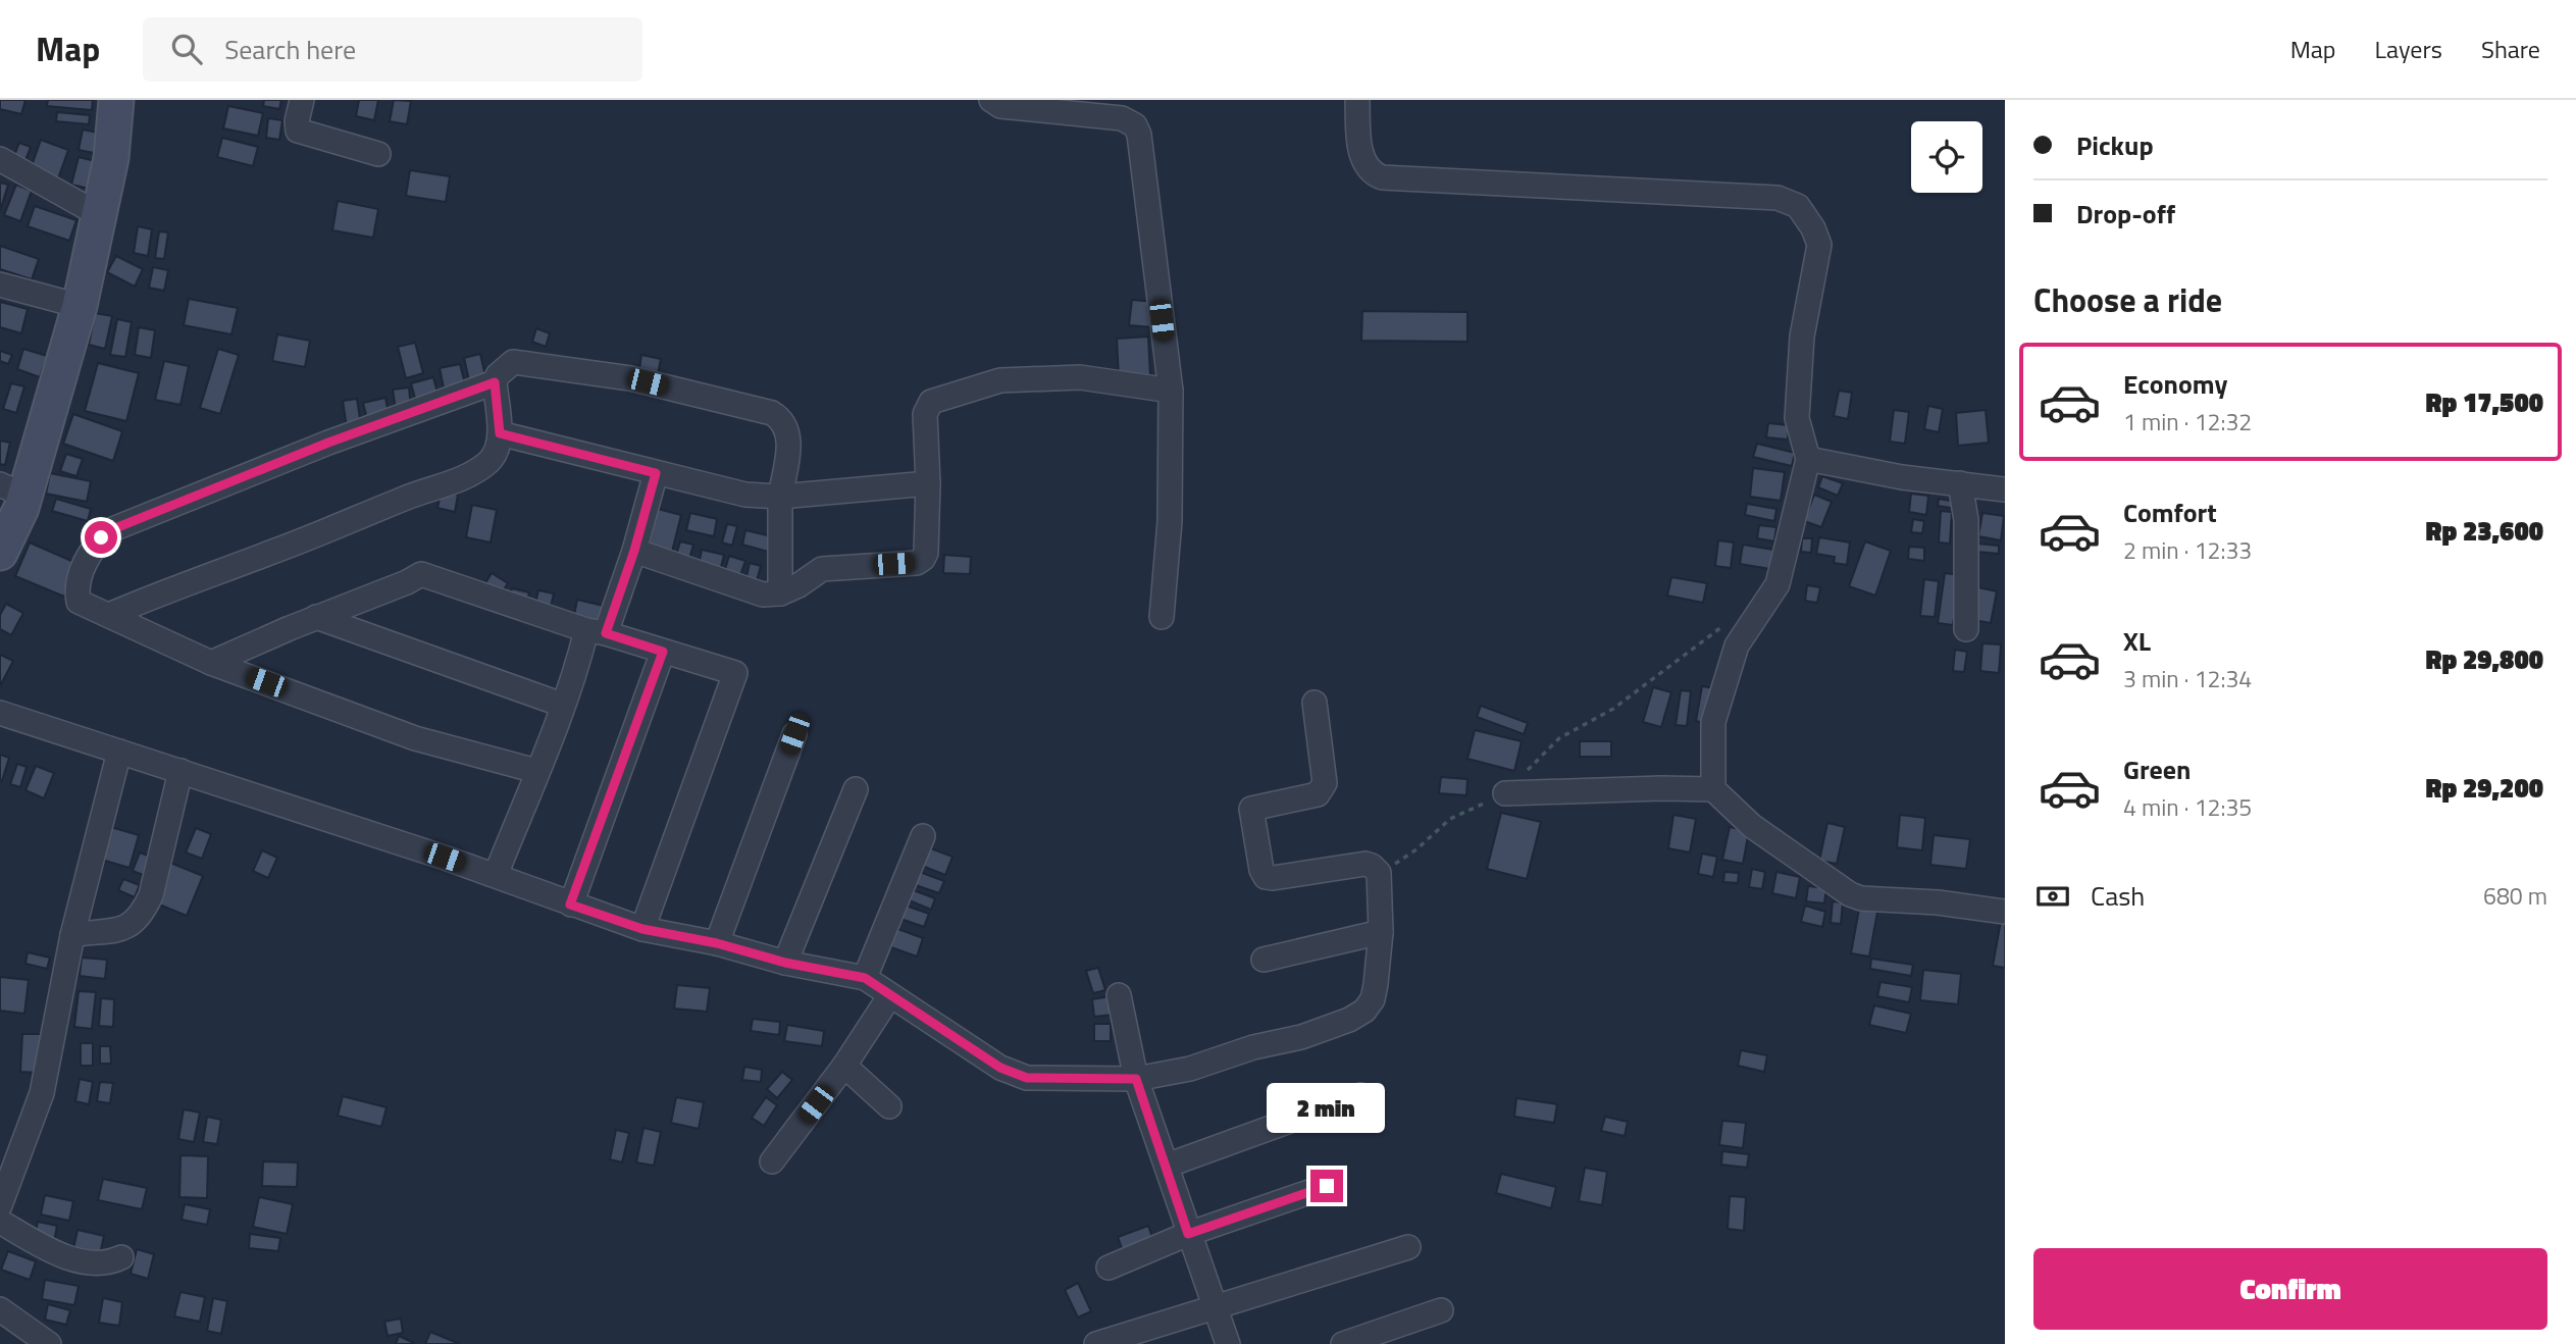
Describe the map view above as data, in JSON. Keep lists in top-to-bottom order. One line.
{"page":{"header":"Map","search":"Search here","nav":["Map","Layers","Share"],"banner":["Pickup","Drop-off"],"heading":"Choose a ride","list":[{"name":"Economy","note":"1 min · 12:32","value":"Rp 17,500"},{"name":"Comfort","note":"2 min · 12:33","value":"Rp 23,600"},{"name":"XL","note":"3 min · 12:34","value":"Rp 29,800"},{"name":"Green","note":"4 min · 12:35","value":"Rp 29,200"}],"pay":["Cash","680 m"],"bubble":"2 min","buttons":"Confirm"}}
